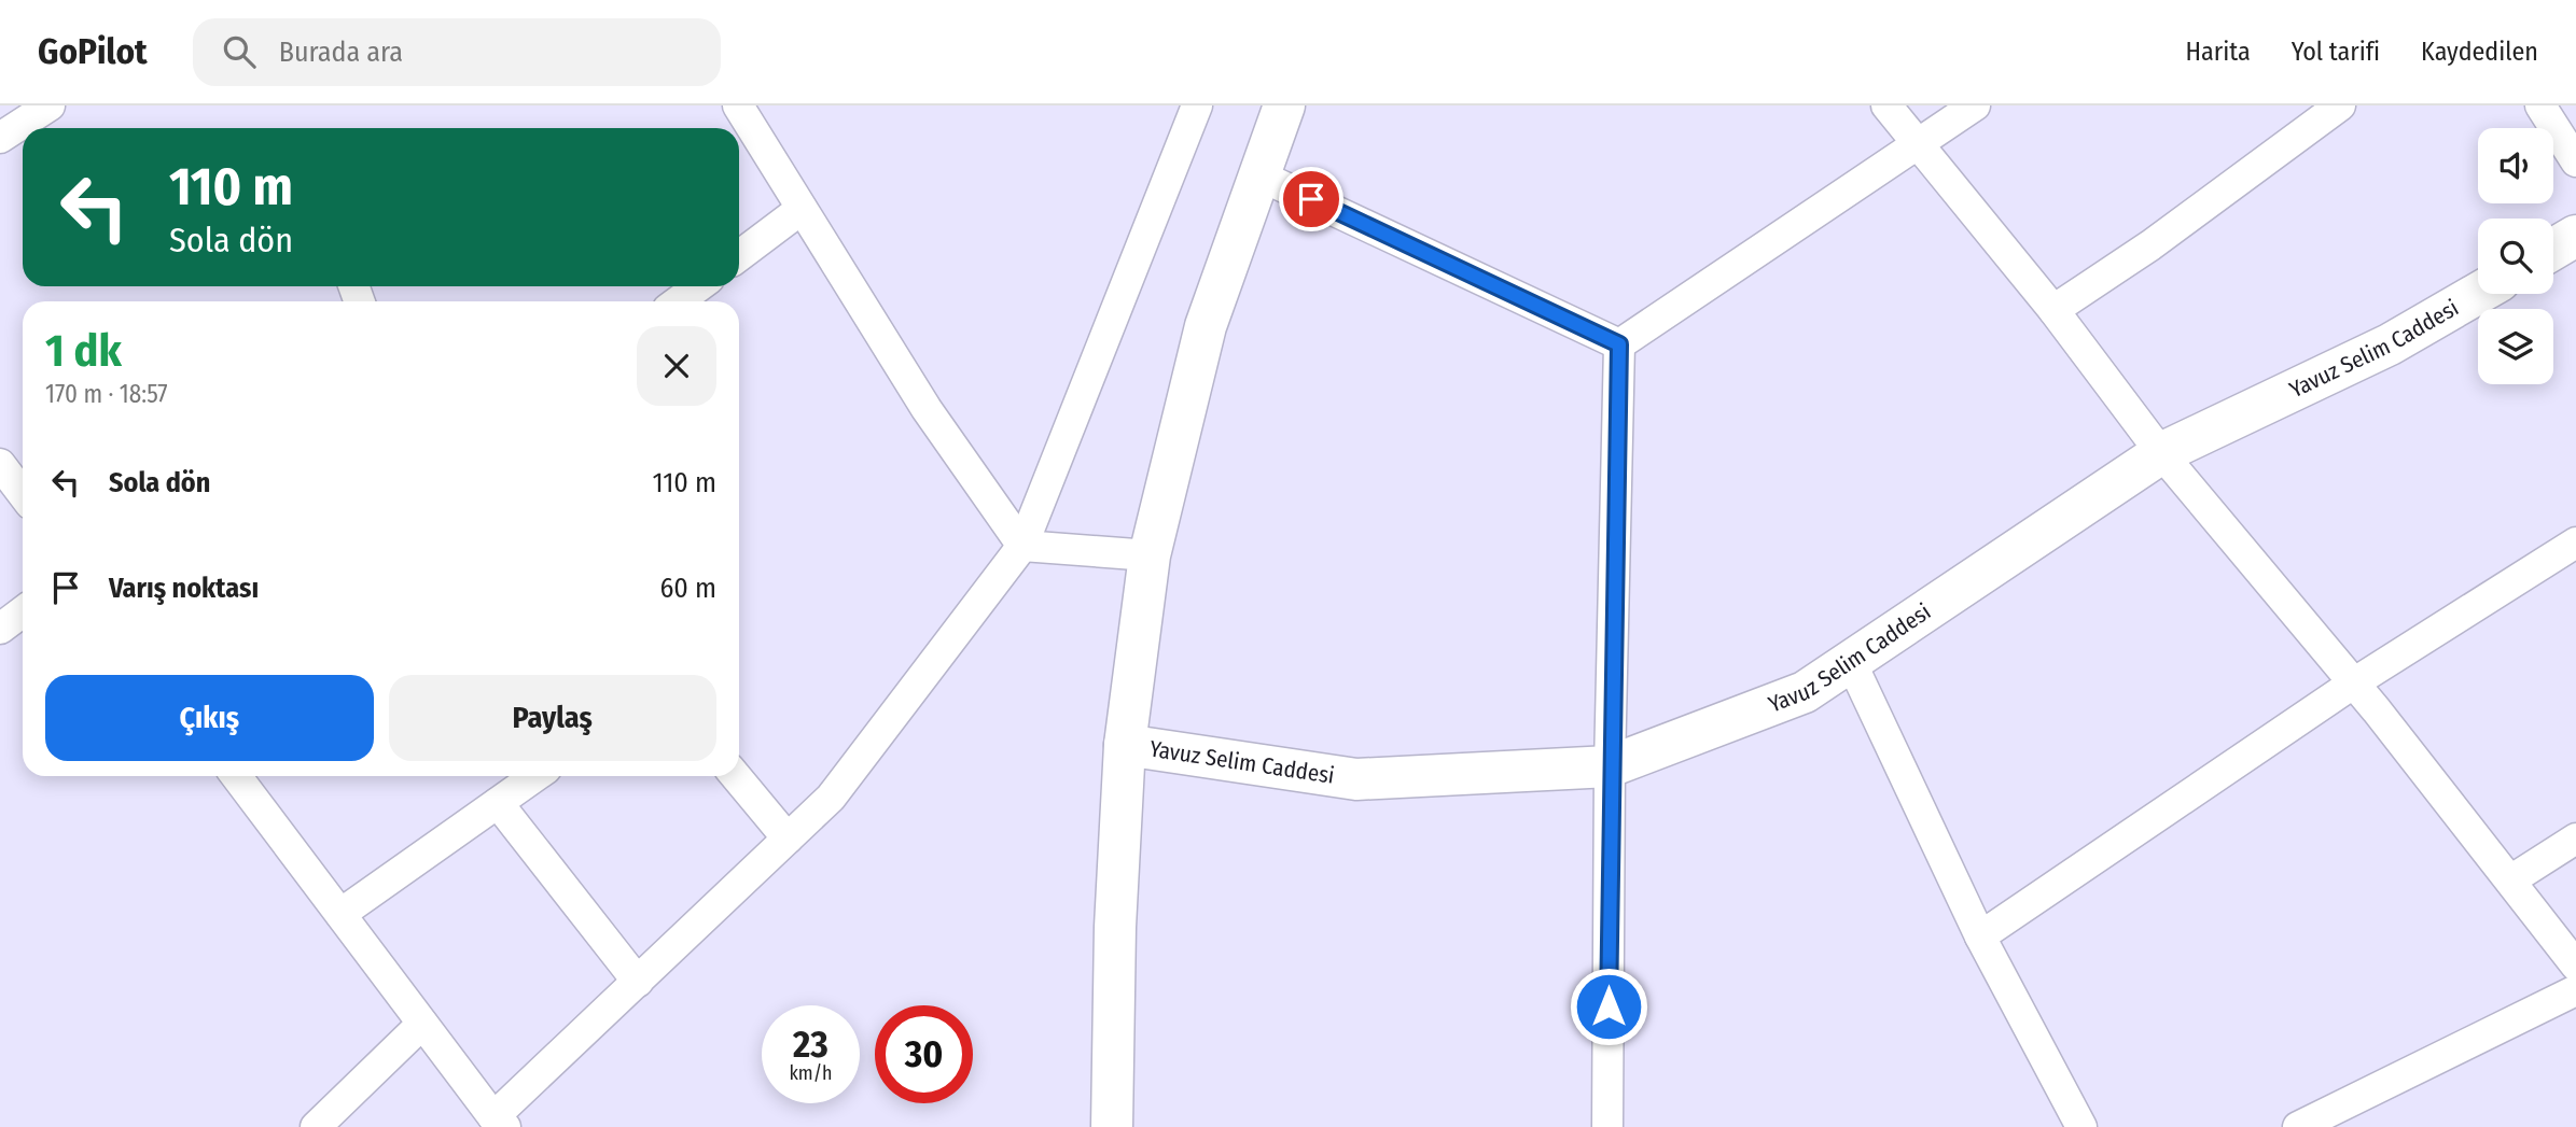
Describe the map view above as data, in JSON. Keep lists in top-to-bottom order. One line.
{"streets":{"street":["Yavuz Selim Caddesi"]},"page":{"header":"GoPilot","search":"Burada ara","nav":["Harita","Yol tarifi","Kaydedilen"],"turn":["110 m","Sola dön"],"heading":["1 dk","170 m · 18:57"],"list":[{"name":"Sola dön","value":"110 m"},{"name":"Varış noktası","value":"60 m"}],"buttons":["Çıkış","Paylaş"],"speed":"23 km/h","limit":"30"}}
